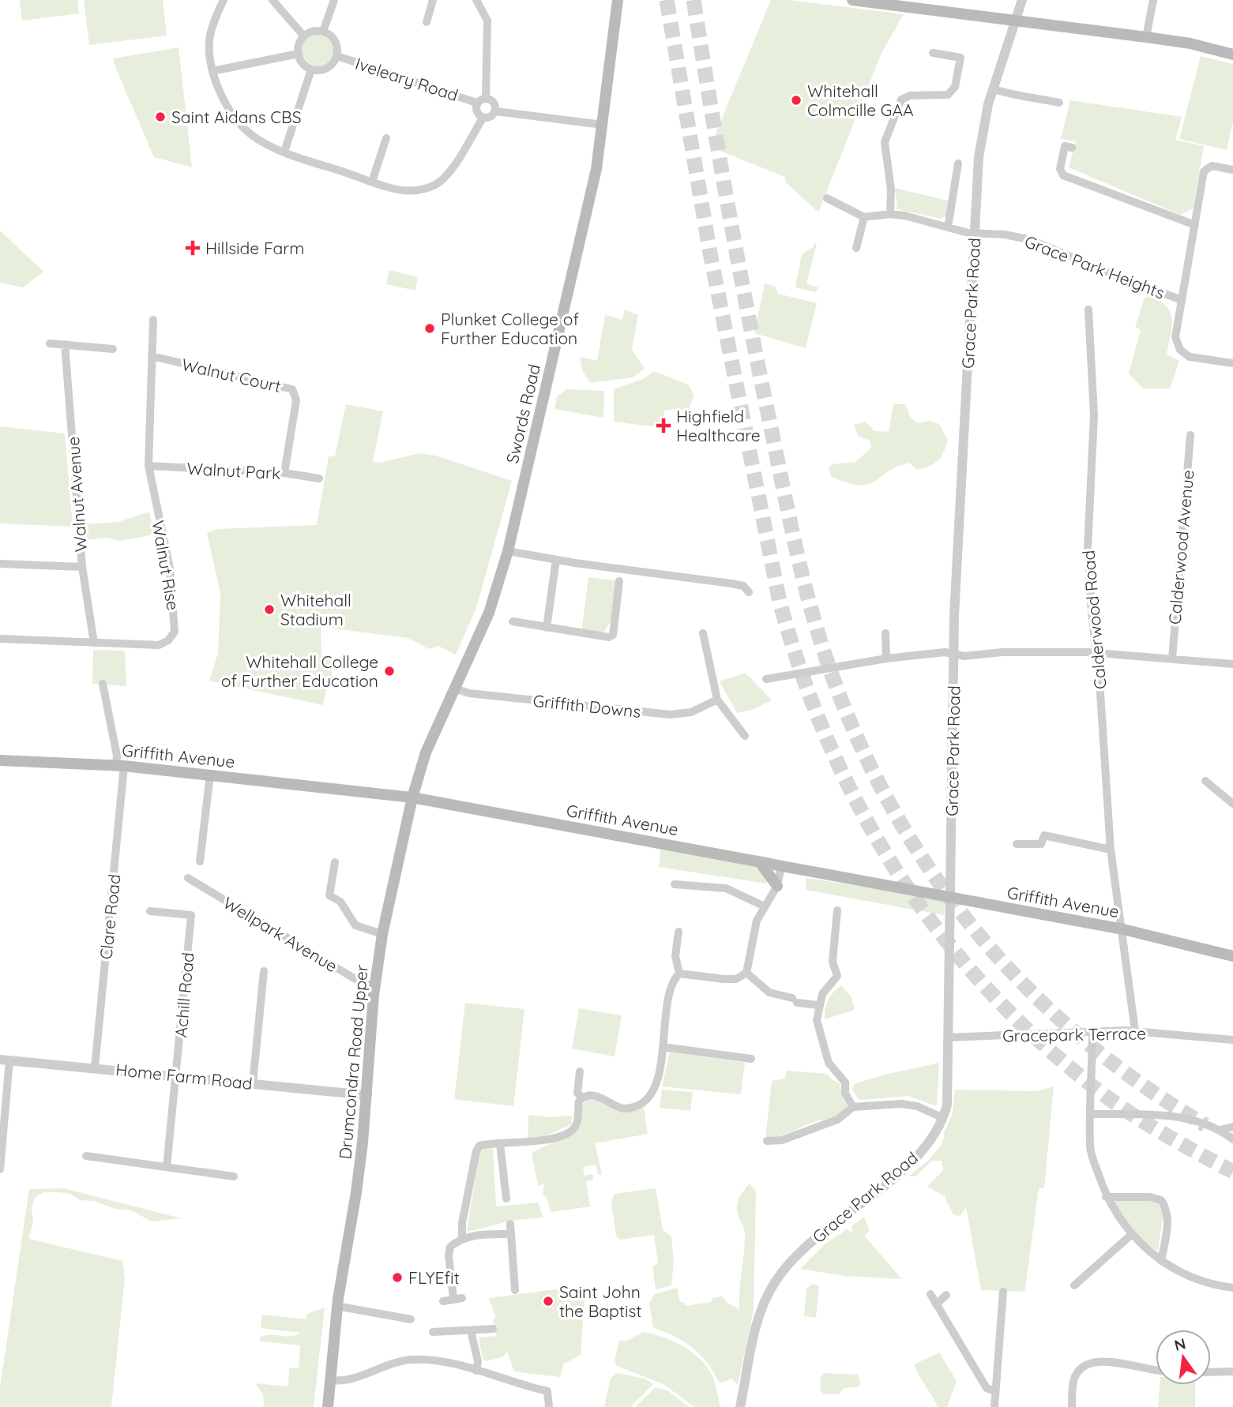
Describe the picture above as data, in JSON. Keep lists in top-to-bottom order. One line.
{"streets":{"main road":["Swords Road","Griffith Avenue","Drumcondra Road Upper"],"street":["Iveleary Road","Grace Park Heights","Grace Park Road","Walnut Court","Walnut Park","Walnut Avenue","Calderwood Avenue","Walnut Rise","Calderwood Road","Griffith Downs","Clare Road","Wellpark Avenue","Achill Road","Gracepark Terrace","Home Farm Road"]},"crossings":[["Grace Park Heights","Grace Park Road"],["Grace Park Road","Griffith Avenue"],["Grace Park Road","Gracepark Terrace"],["Walnut Court","Walnut Park"],["Walnut Court","Walnut Rise"],["Swords Road","Griffith Downs"],["Swords Road","Drumcondra Road Upper"],["Walnut Park","Walnut Rise"],["Walnut Avenue","Walnut Rise"],["Calderwood Road","Griffith Avenue"],["Calderwood Road","Gracepark Terrace"],["Griffith Avenue","Clare Road"],["Griffith Avenue","Drumcondra Road Upper"],["Clare Road","Home Farm Road"],["Wellpark Avenue","Drumcondra Road Upper"],["Achill Road","Home Farm Road"],["Drumcondra Road Upper","Home Farm Road"]],"places":{"other":["Whitehall Colmcille GAA","Saint Aidans CBS","Plunket College of Further Education","Whitehall Stadium","Whitehall College of Further Education","FLYEfit","Saint John the Baptist"],"health":["Hillside Farm","Highfield Healthcare"]},"north":"top"}
